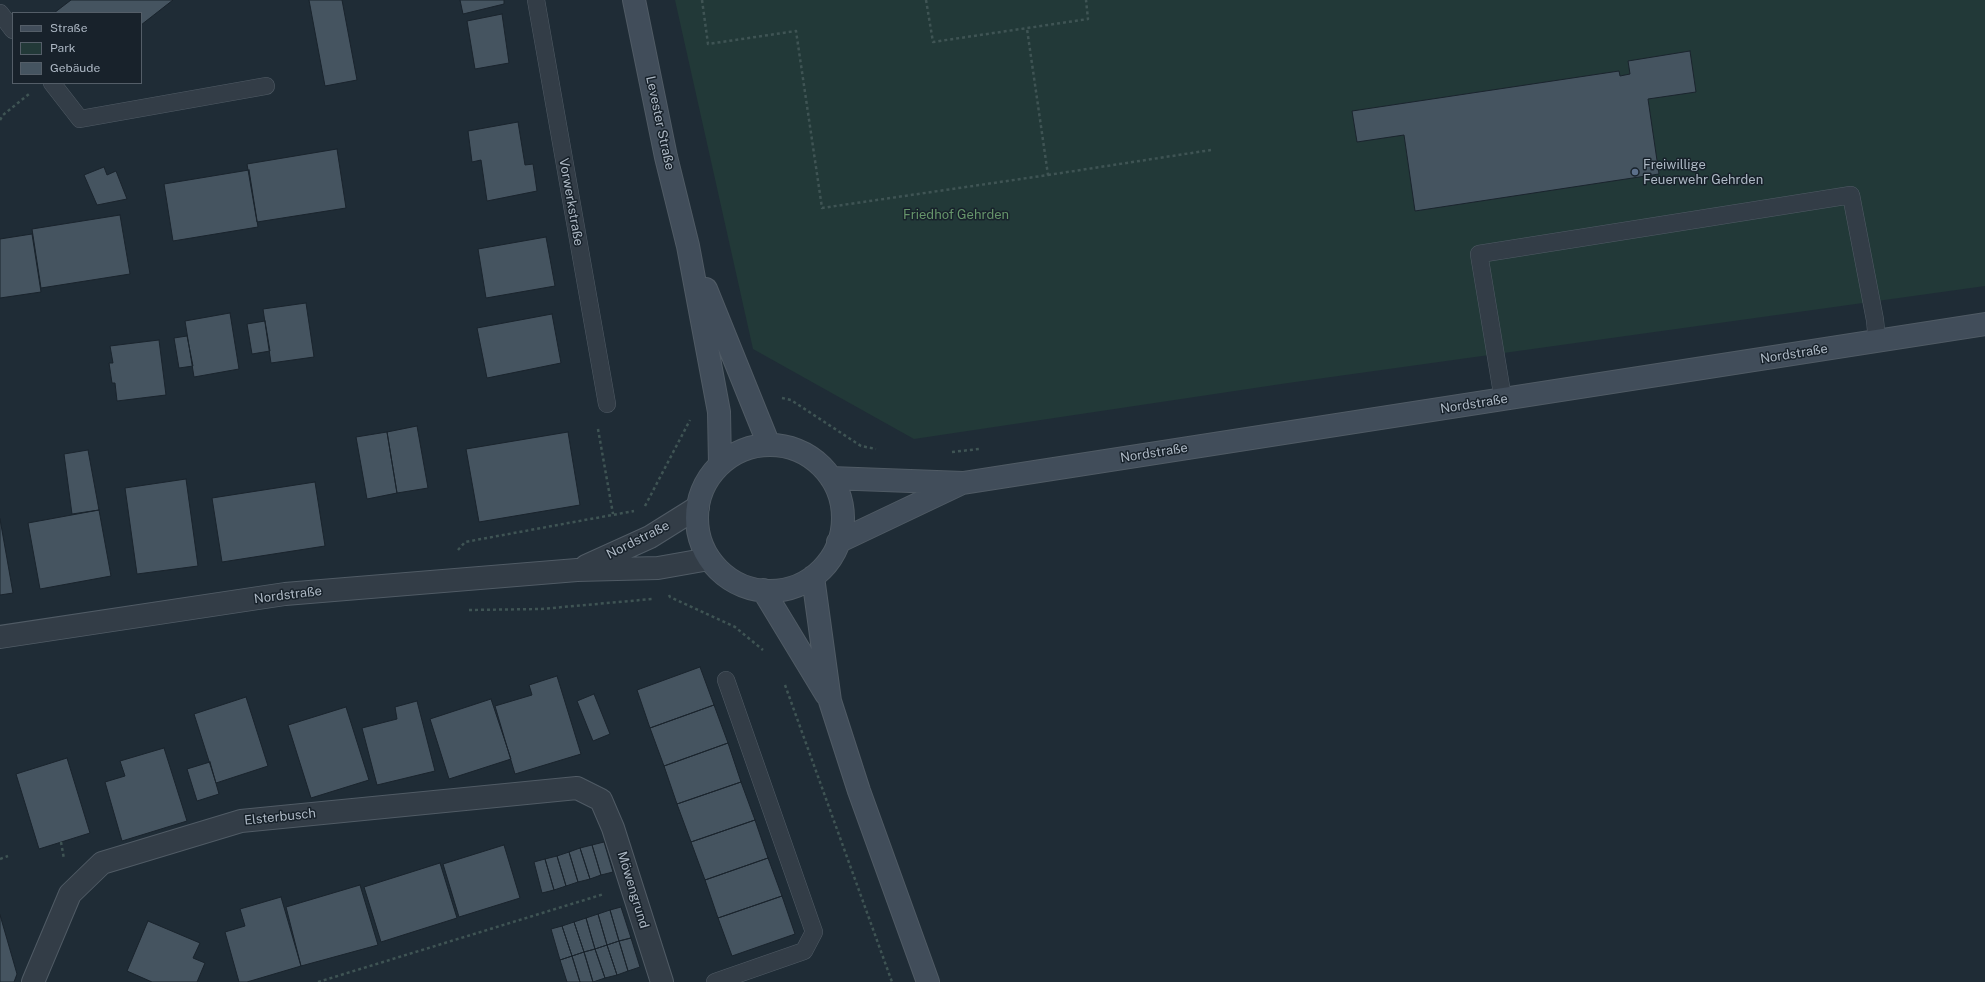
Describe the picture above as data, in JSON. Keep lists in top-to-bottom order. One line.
{"streets":{"street":["Levester Straße","Nordstraße","Elsterbusch","Möwengrund"],"lane":["Vorwerkstraße"]},"crossings":[["Elsterbusch","Möwengrund"]],"parks":["Friedhof Gehrden"],"places":["Freiwillige Feuerwehr Gehrden"],"legend":["Straße","Park","Gebäude"]}
